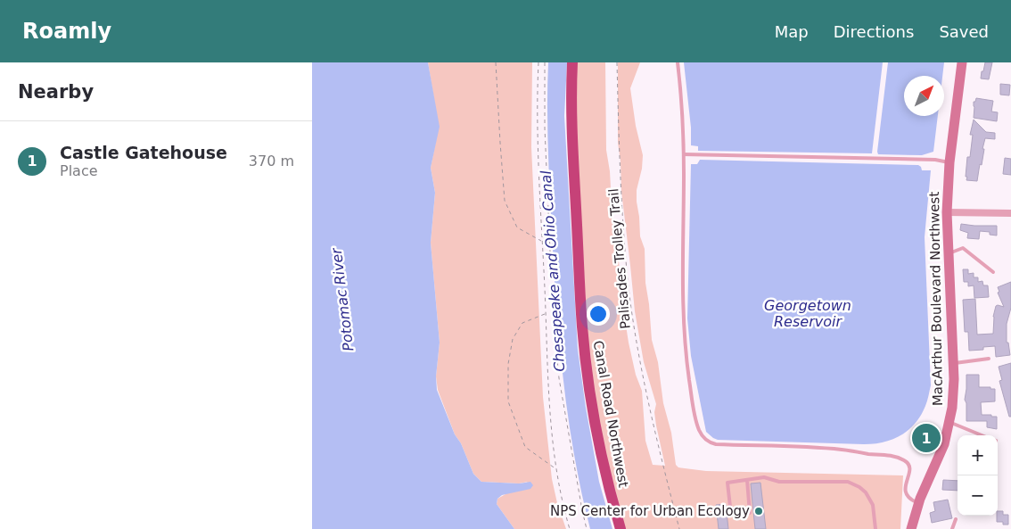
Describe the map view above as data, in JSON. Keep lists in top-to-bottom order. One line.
{"streets":{"highway":["Canal Road Northwest"],"main road":["MacArthur Boulevard Northwest"],"path":["Palisades Trolley Trail"]},"water":["Chesapeake and Ohio Canal","Potomac River","Georgetown Reservoir"],"places":["NPS Center for Urban Ecology"],"north":"top right","page":{"header":"Roamly","nav":["Map","Directions","Saved"],"heading":"Nearby","list":[{"mark":"1","name":"Castle Gatehouse","note":"Place","value":"370 m"}],"pins":"1","map_buttons":["+","−"]}}
